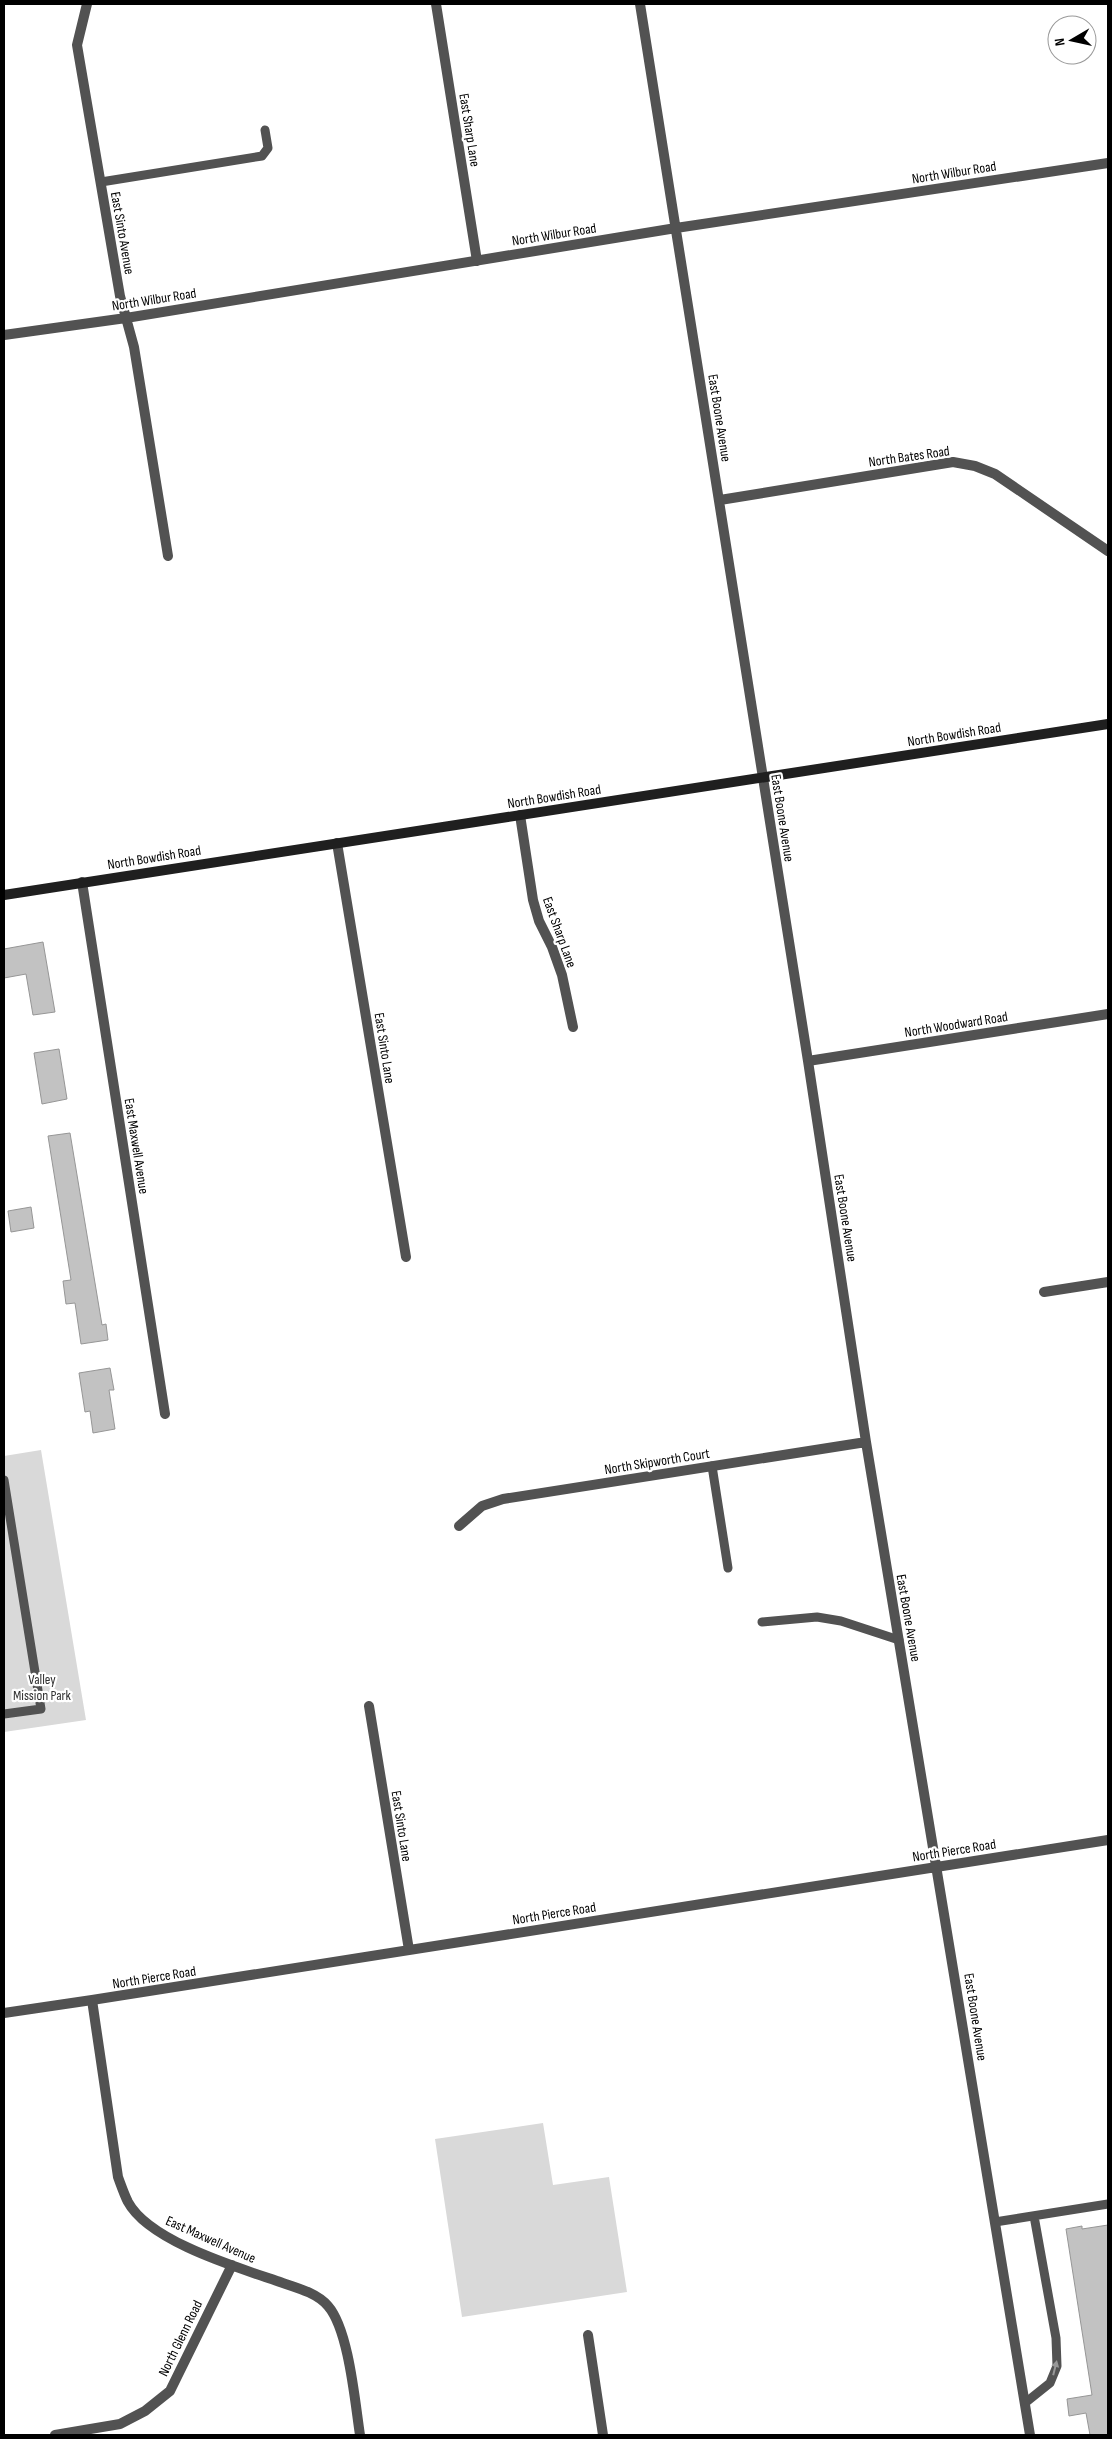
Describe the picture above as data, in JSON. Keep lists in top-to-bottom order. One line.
{"streets":{"street":["East Sharp Lane","North Wilbur Road","East Sinto Avenue","East Boone Avenue","North Bates Road","North Bowdish Road","North Woodward Road","East Sinto Lane","East Maxwell Avenue","North Skipworth Court","North Pierce Road","North Glenn Road"]},"crossings":[["East Sharp Lane","North Wilbur Road"],["East Sharp Lane","North Bowdish Road"],["North Wilbur Road","East Sinto Avenue"],["North Wilbur Road","East Boone Avenue"],["East Boone Avenue","North Bates Road"],["East Boone Avenue","North Bowdish Road"],["East Boone Avenue","North Woodward Road"],["East Boone Avenue","North Skipworth Court"],["East Boone Avenue","North Pierce Road"],["North Bowdish Road","East Sinto Lane"],["North Bowdish Road","East Maxwell Avenue"],["East Sinto Lane","North Pierce Road"],["East Maxwell Avenue","North Pierce Road"],["East Maxwell Avenue","North Glenn Road"]],"parks":["Valley Mission Park"],"north":"left"}
